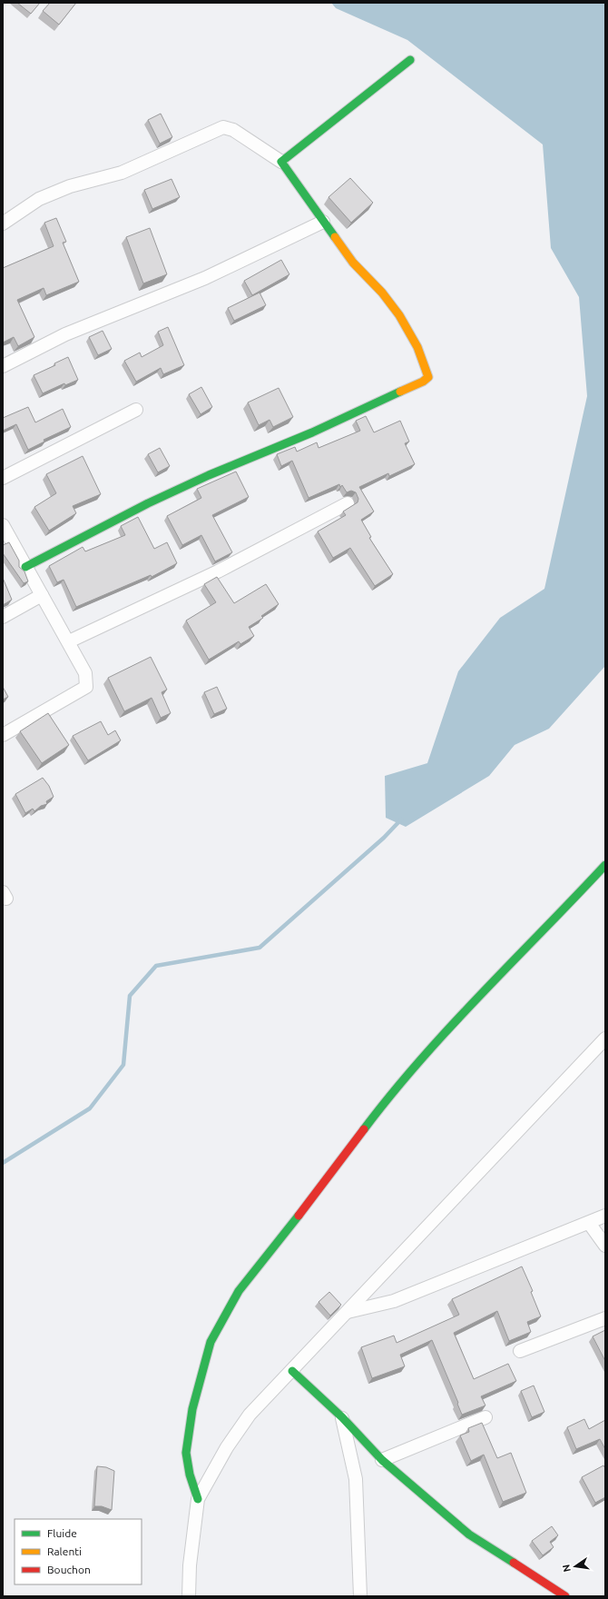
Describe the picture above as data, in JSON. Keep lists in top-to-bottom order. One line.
{"legend":["Fluide","Ralenti","Bouchon"],"north":"left"}
